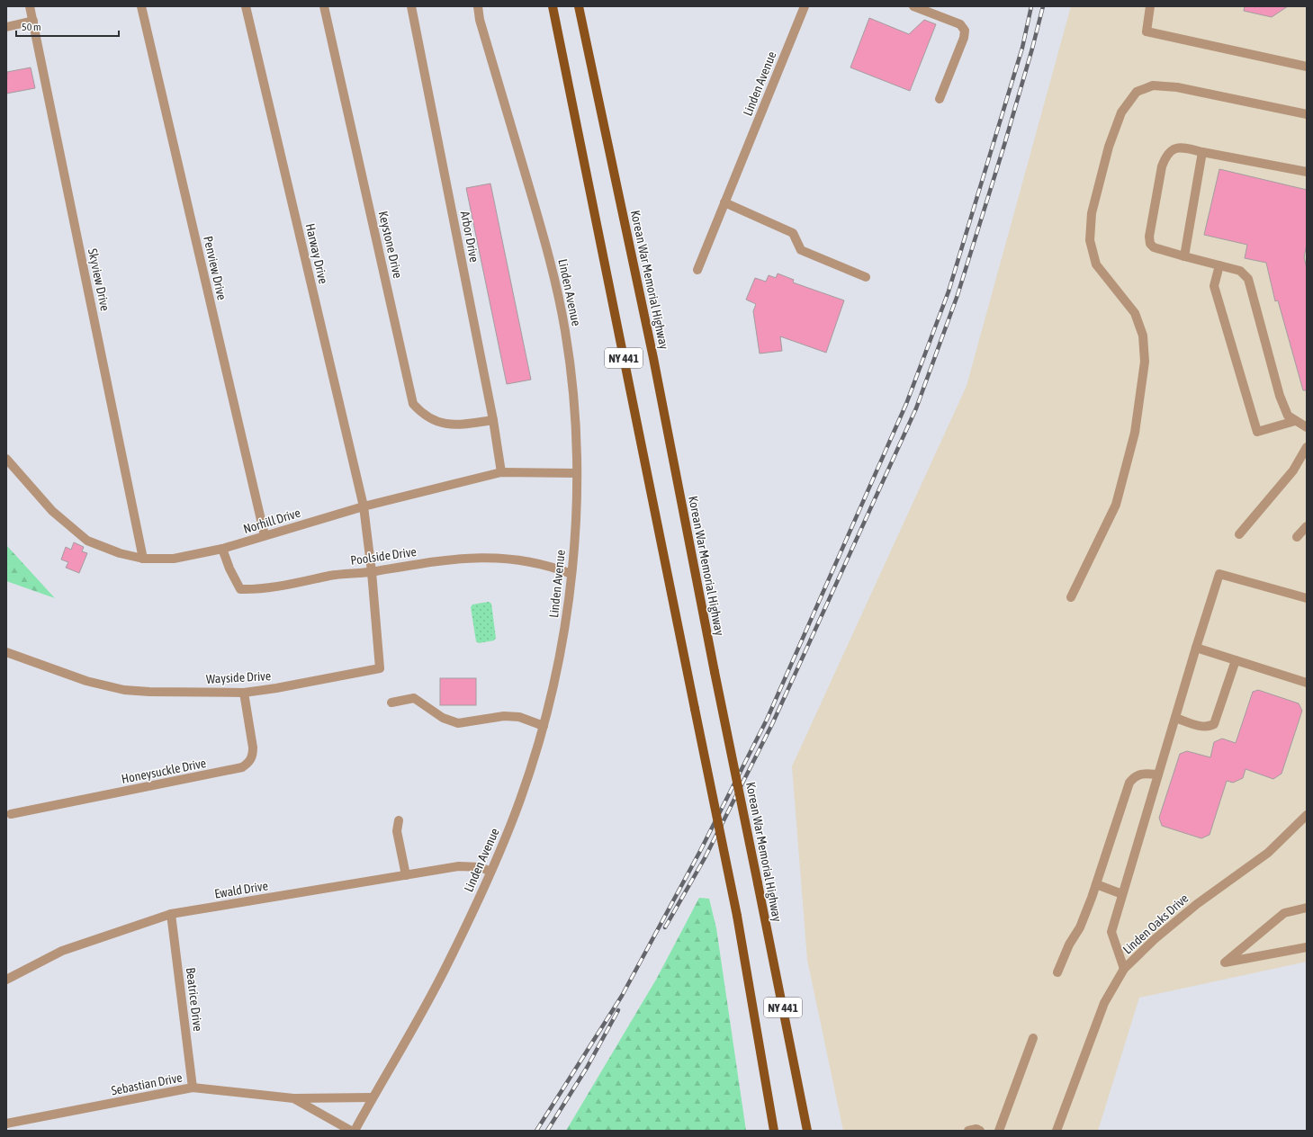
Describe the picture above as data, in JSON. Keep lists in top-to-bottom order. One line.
{"streets":{"main road":["Korean War Memorial Highway","NY 441"],"street":["Linden Avenue","Arbor Drive","Keystone Drive","Harway Drive","Penview Drive","Skyview Drive","Norhill Drive","Poolside Drive","Wayside Drive","Honeysuckle Drive","Ewald Drive","Linden Oaks Drive","Beatrice Drive","Sebastian Drive"]},"crossings":[["Linden Avenue","Norhill Drive"],["Linden Avenue","Poolside Drive"],["Linden Avenue","Ewald Drive"],["Linden Avenue","Sebastian Drive"],["Arbor Drive","Keystone Drive"],["Arbor Drive","Norhill Drive"],["Harway Drive","Norhill Drive"],["Harway Drive","Poolside Drive"],["Harway Drive","Wayside Drive"],["Penview Drive","Norhill Drive"],["Skyview Drive","Norhill Drive"],["Norhill Drive","Poolside Drive"],["Poolside Drive","Wayside Drive"],["Wayside Drive","Honeysuckle Drive"],["Ewald Drive","Beatrice Drive"],["Beatrice Drive","Sebastian Drive"]],"scale_bar":"50 m"}
